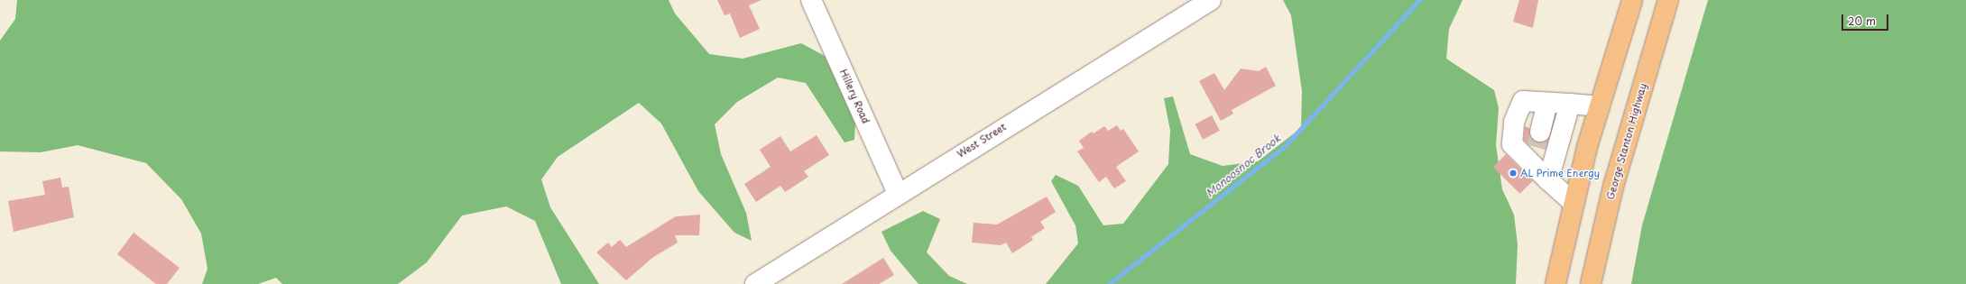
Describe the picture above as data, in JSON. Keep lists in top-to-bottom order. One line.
{"streets":{"highway":["George Stanton Highway"],"street":["Hillery Road","West Street"]},"crossings":[["Hillery Road","West Street"]],"water":["Monoosnoc Brook"],"places":["AL Prime Energy"],"scale_bar":"20 m"}
